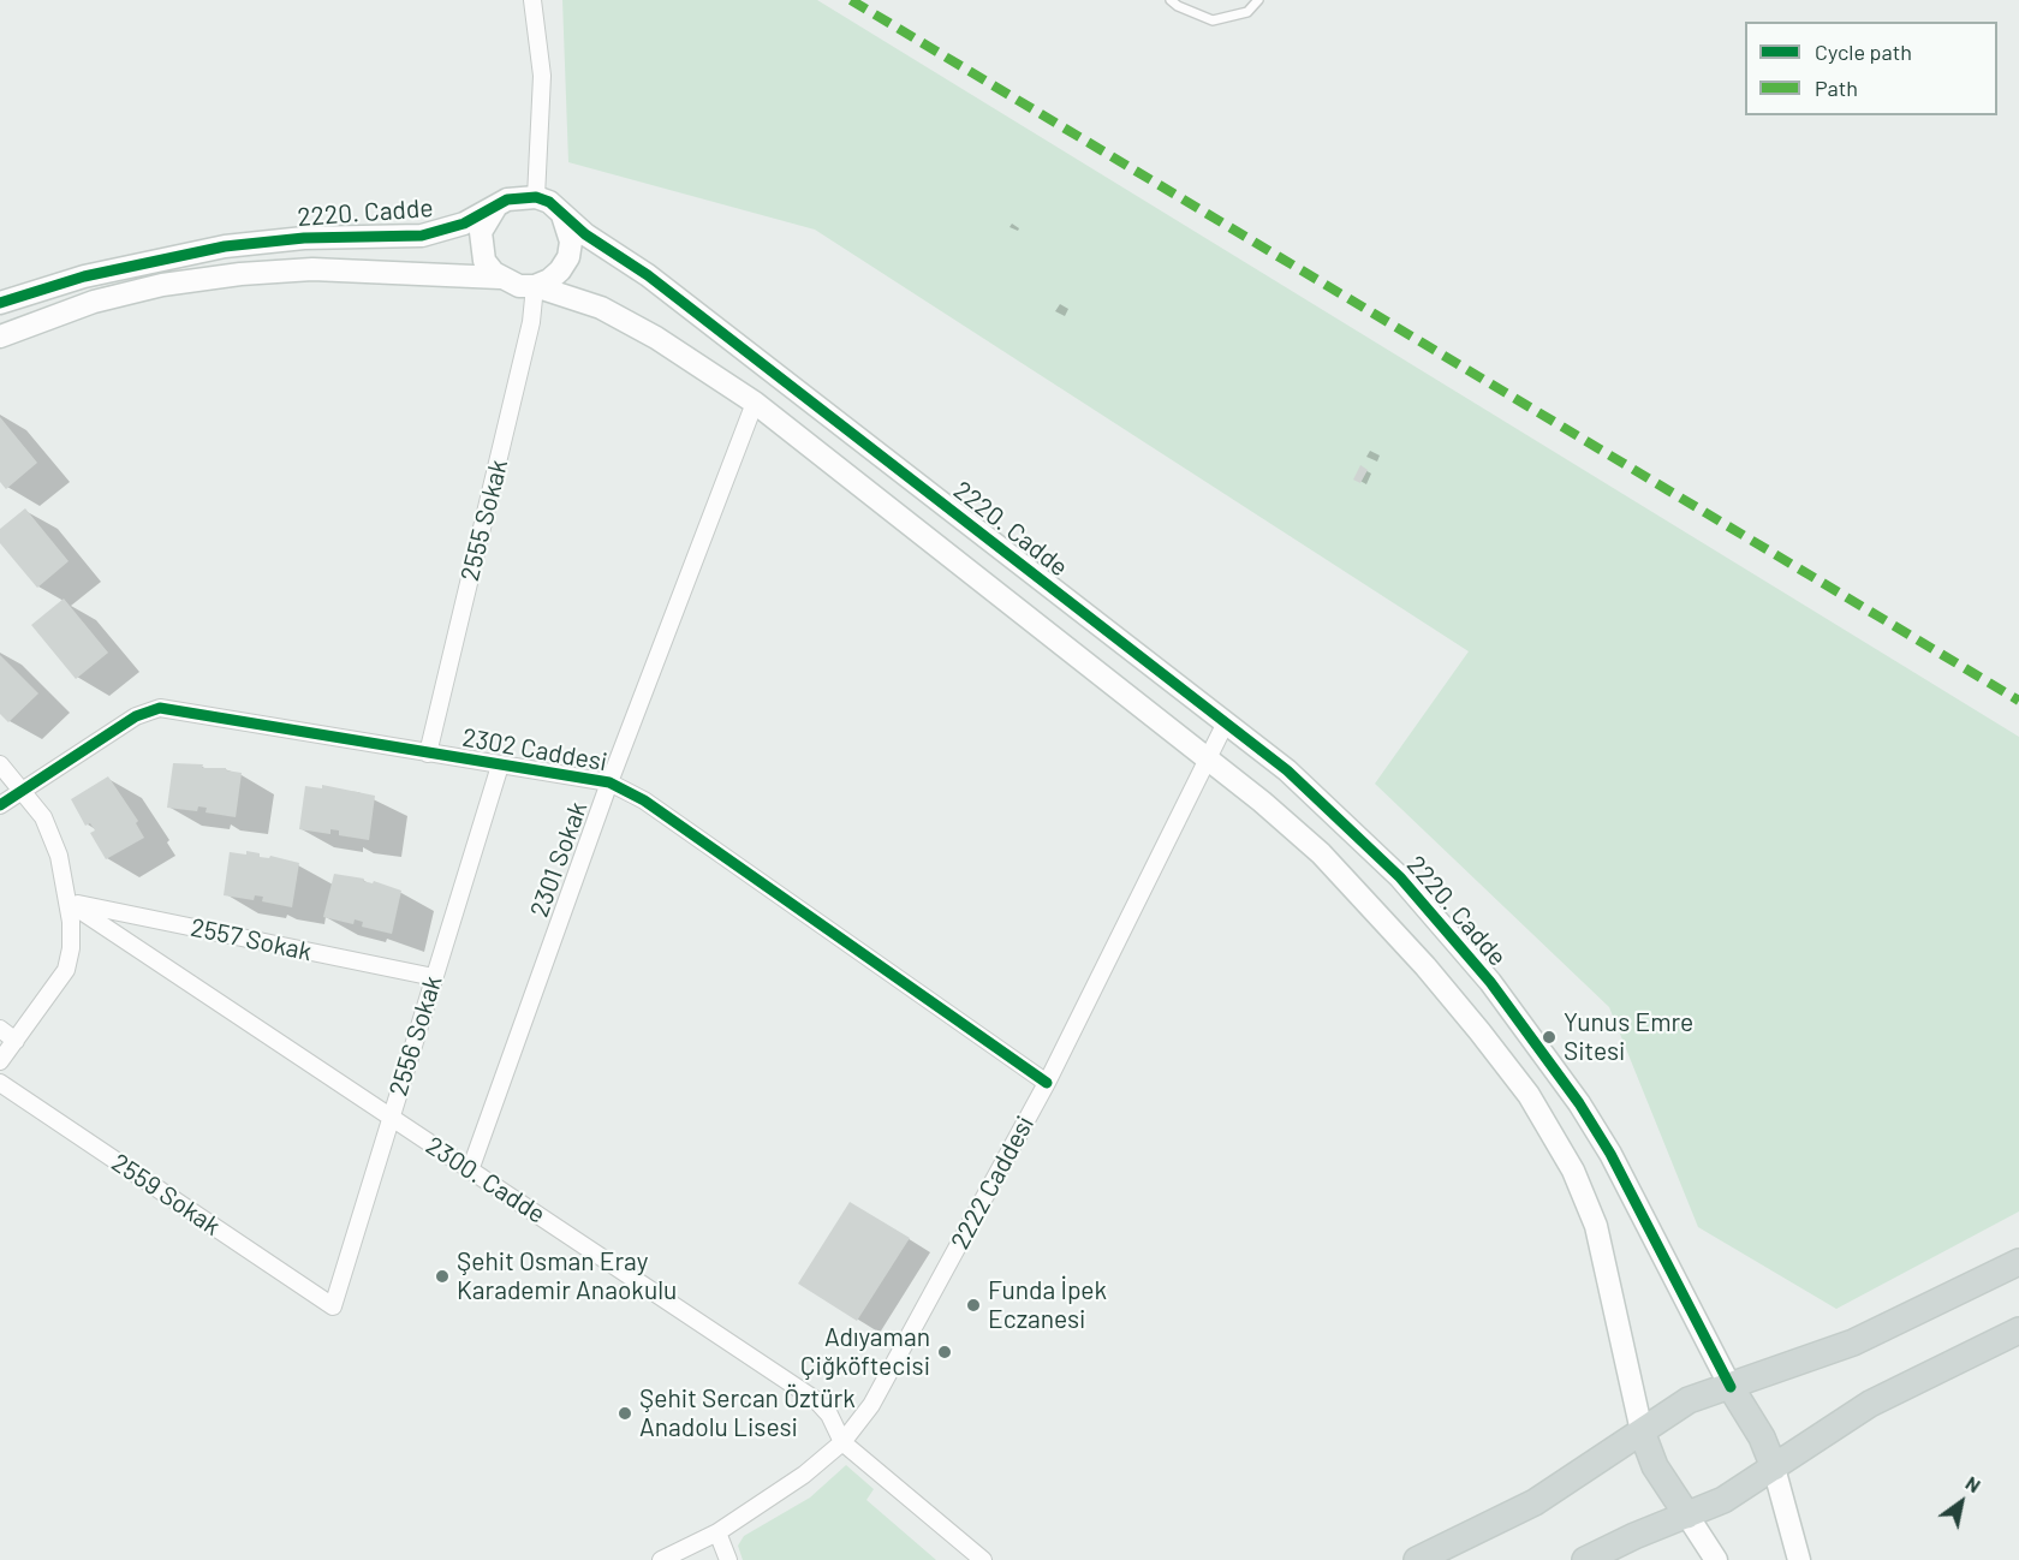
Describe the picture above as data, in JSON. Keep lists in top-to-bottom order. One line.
{"streets":{"street":["2220. Cadde","2555 Sokak","2302 Caddesi","2301 Sokak","2557 Sokak","2556 Sokak","2300. Cadde","2222 Caddesi","2559 Sokak"]},"crossings":[["2220. Cadde","2555 Sokak"],["2220. Cadde","2301 Sokak"],["2220. Cadde","2222 Caddesi"],["2555 Sokak","2302 Caddesi"],["2302 Caddesi","2301 Sokak"],["2302 Caddesi","2556 Sokak"],["2302 Caddesi","2222 Caddesi"],["2301 Sokak","2300. Cadde"],["2557 Sokak","2556 Sokak"],["2557 Sokak","2300. Cadde"],["2556 Sokak","2300. Cadde"],["2556 Sokak","2559 Sokak"],["2300. Cadde","2222 Caddesi"]],"places":["Yunus Emre Sitesi","Şehit Osman Eray Karademir Anaokulu","Funda İpek Eczanesi","Adıyaman Çiğköftecisi","Şehit Sercan Öztürk Anadolu Lisesi"],"legend":["Cycle path","Path"],"north":"top right"}
